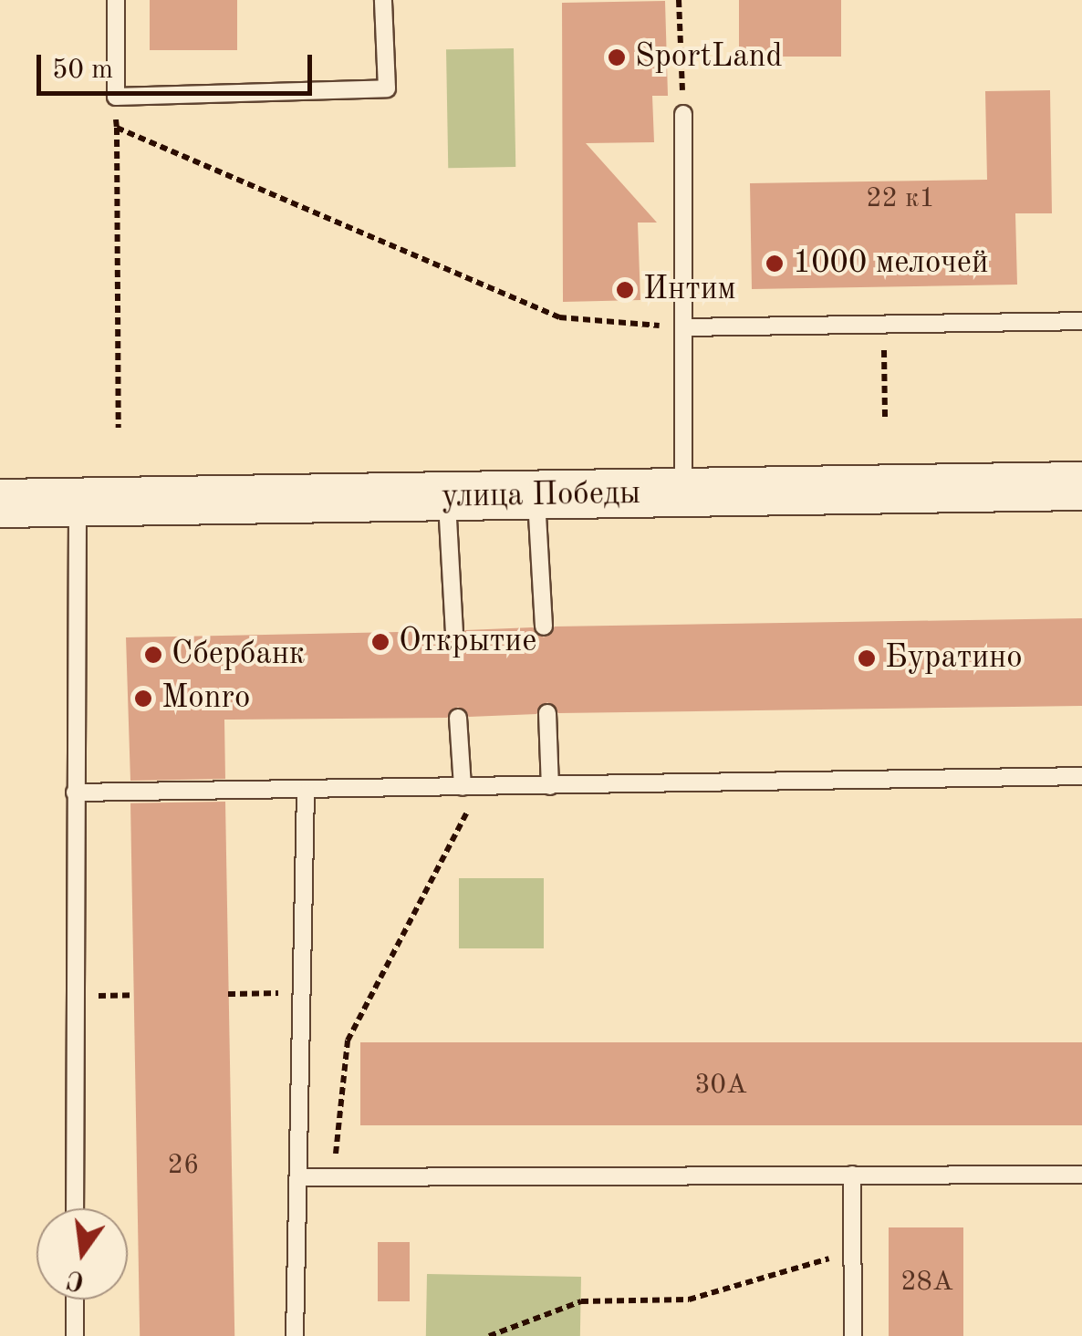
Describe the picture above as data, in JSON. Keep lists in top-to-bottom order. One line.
{"streets":{"main road":["улица Победы"]},"places":["SportLand","1000 мелочей","Интим","Открытие","Сбербанк","Буратино","Monro"],"house_numbers":["22 к1","30А","26","28А"],"scale_bar":"50 m","north":"bottom"}
